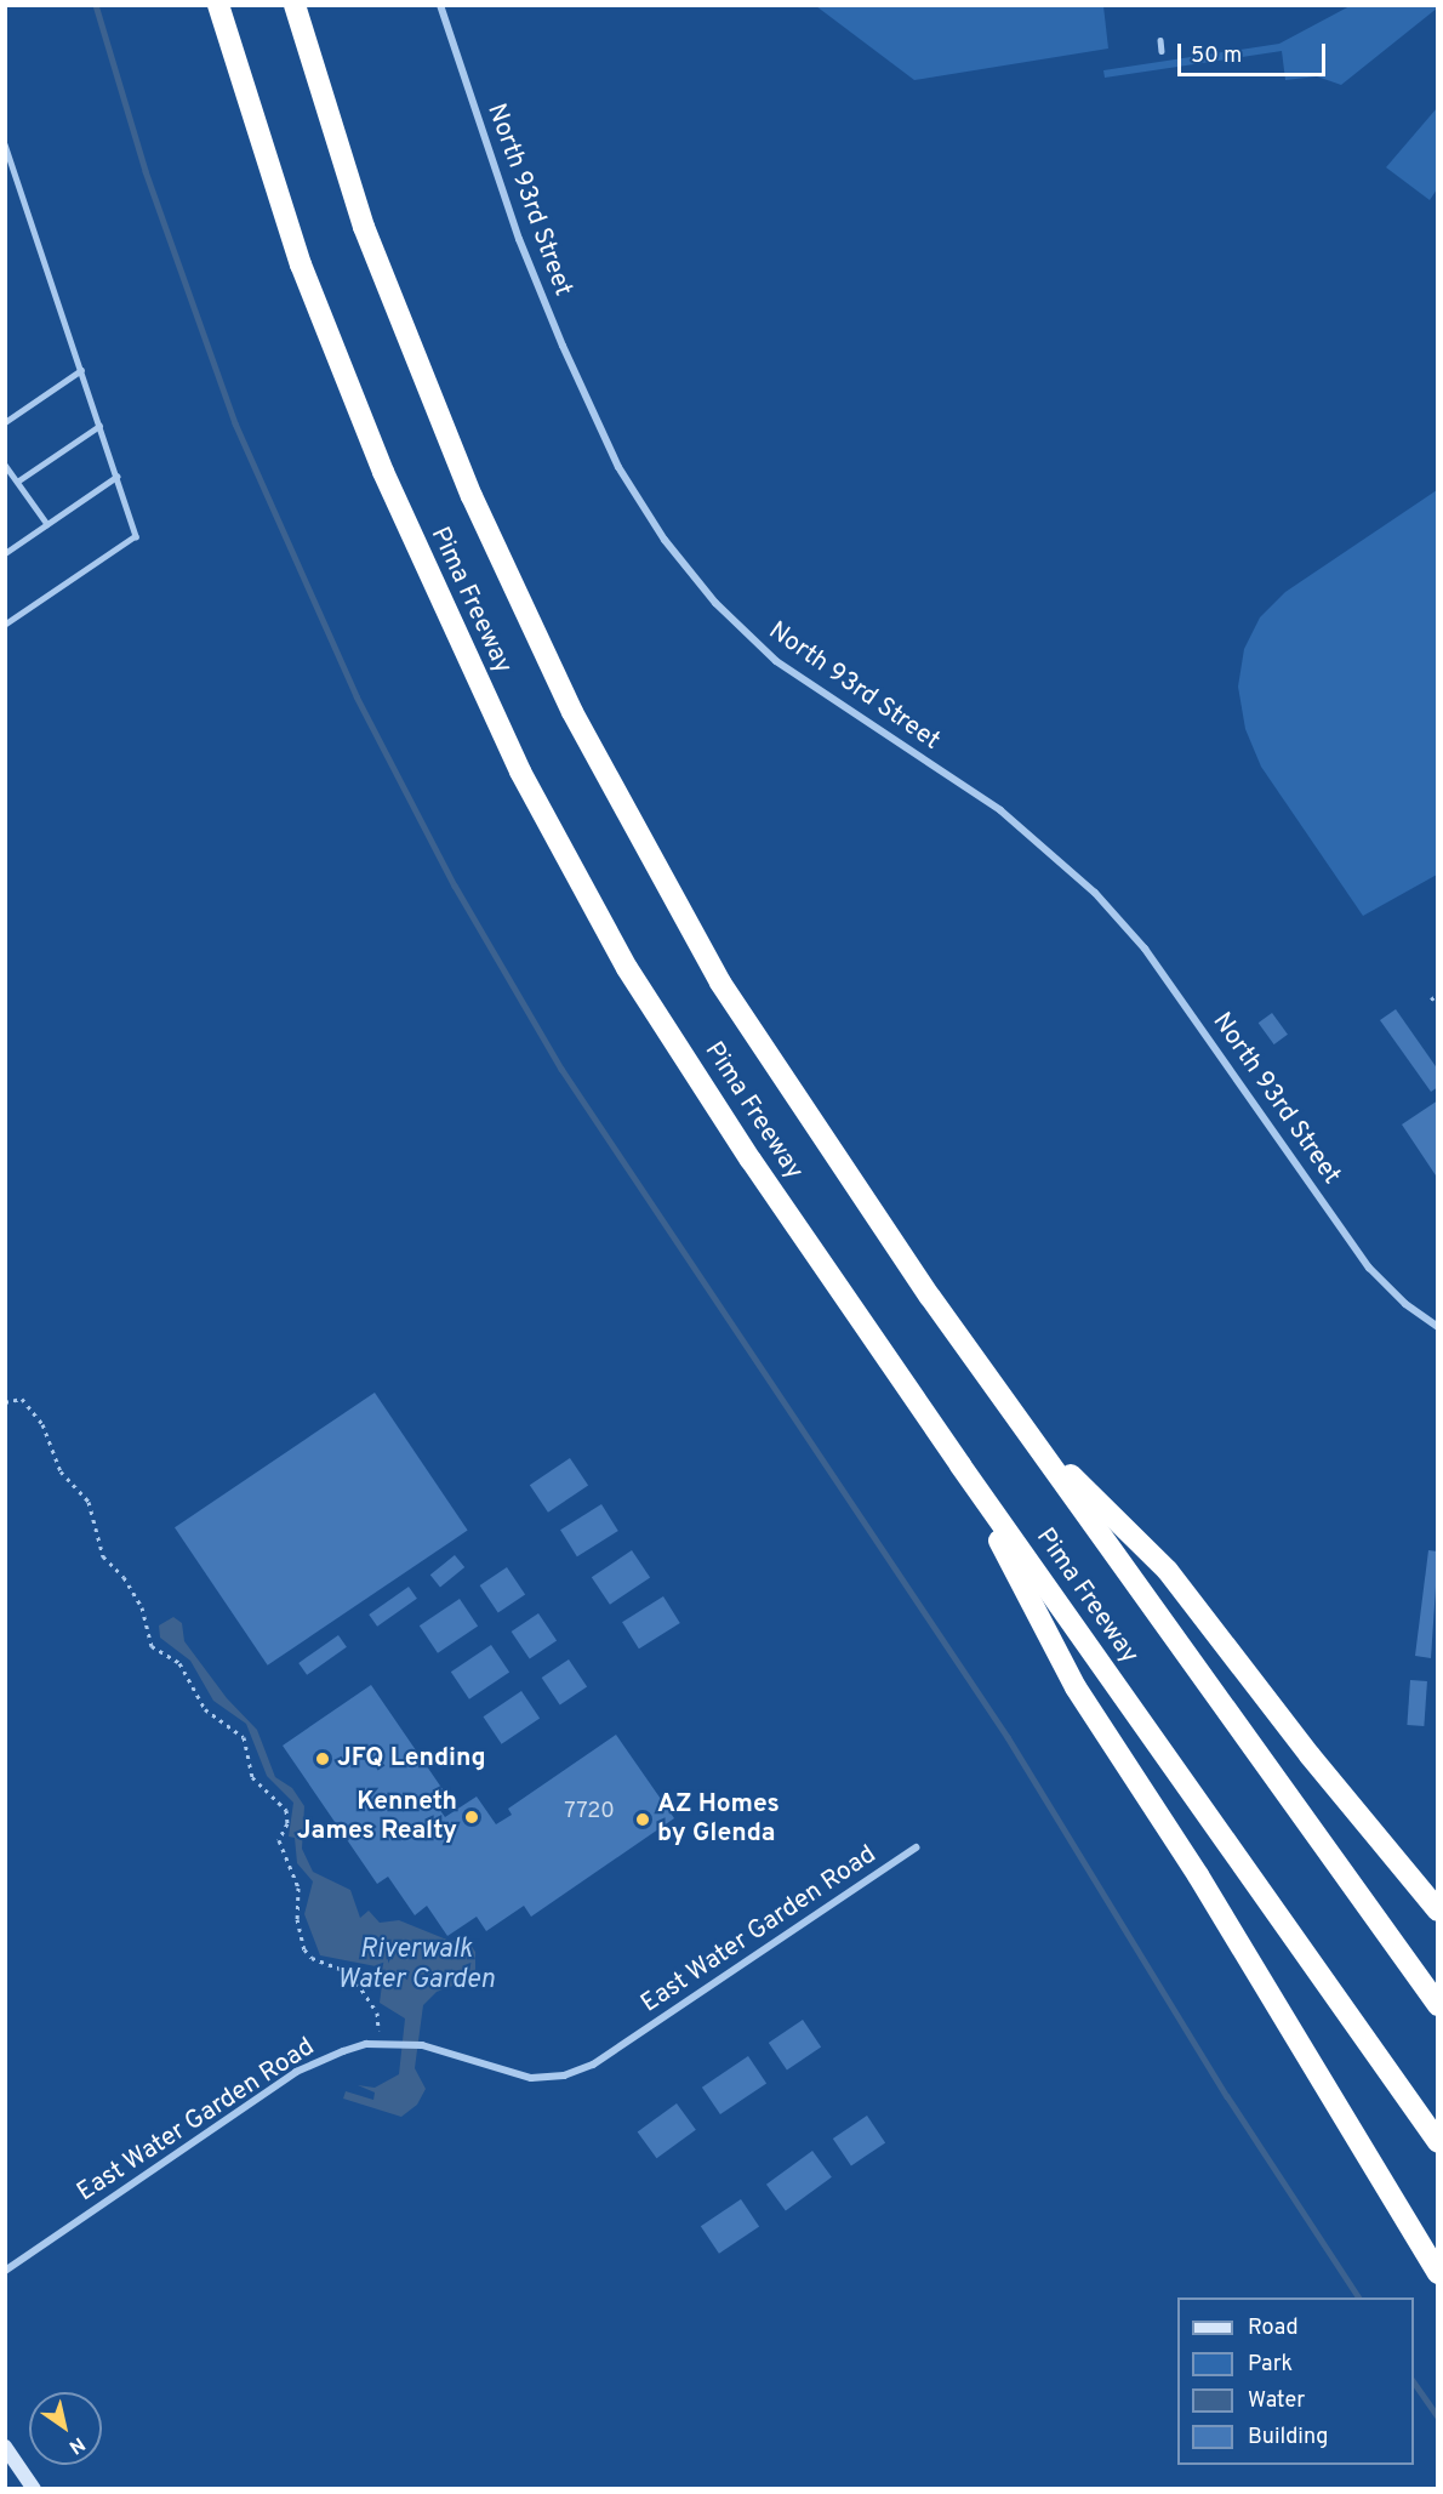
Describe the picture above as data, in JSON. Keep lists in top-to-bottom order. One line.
{"streets":{"highway":["Pima Freeway"],"street":["North 93rd Street","East Water Garden Road"]},"water":["Riverwalk Water Garden"],"places":["JFQ Lending","Kenneth James Realty","AZ Homes by Glenda"],"house_numbers":["7720"],"legend":["Road","Park","Water","Building"],"scale_bar":"50 m","north":"bottom right"}
